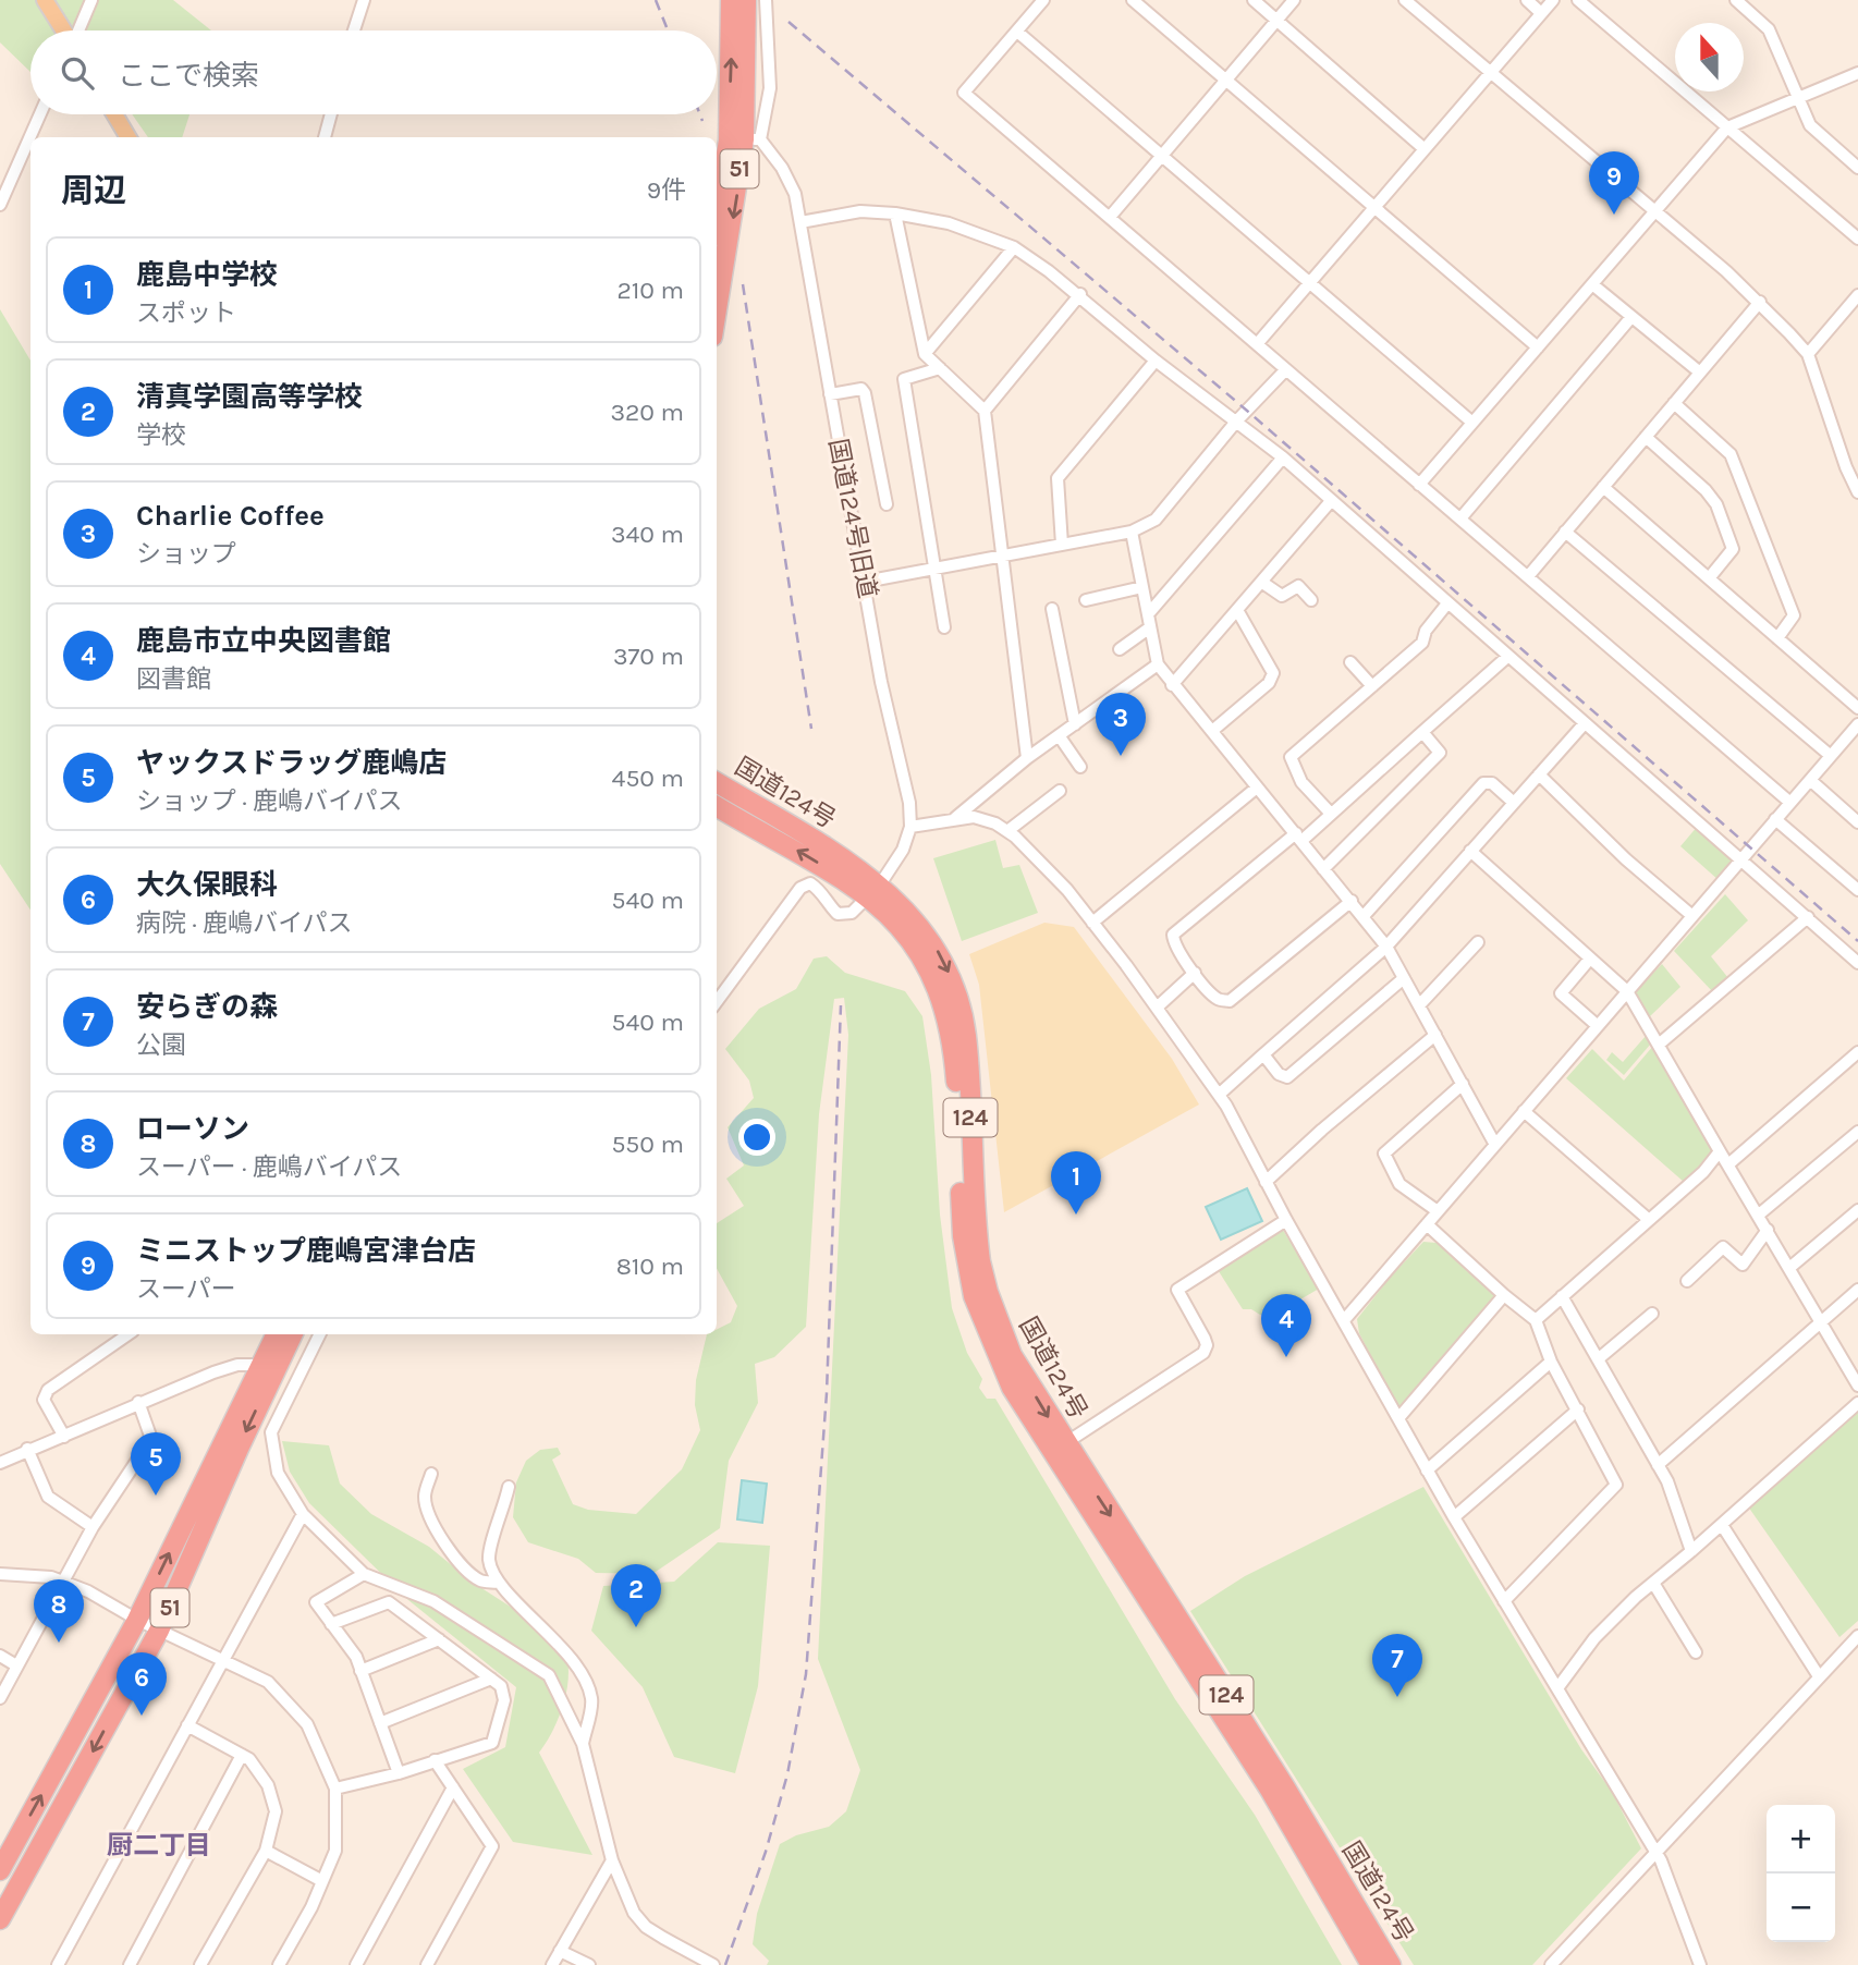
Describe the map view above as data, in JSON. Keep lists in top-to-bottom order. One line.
{"streets":{"highway":["51","国道124号","124"],"street":["国道124号旧道"]},"crossings":[["51","国道124号旧道"]],"districts":["厨二丁目"],"north":"top","page":{"search":"ここで検索","heading":["周辺","9件"],"pins":["9","3","1","4","5","2","8","7","6"],"list":[{"mark":"1","name":"鹿島中学校","note":"スポット","value":"210 m"},{"mark":"2","name":"清真学園高等学校","note":"学校","value":"320 m"},{"mark":"3","name":"Charlie Coffee","note":"ショップ","value":"340 m"},{"mark":"4","name":"鹿島市立中央図書館","note":"図書館","value":"370 m"},{"mark":"5","name":"ヤックスドラッグ鹿嶋店","note":"ショップ · 鹿嶋バイパス","value":"450 m"},{"mark":"6","name":"大久保眼科","note":"病院 · 鹿嶋バイパス","value":"540 m"},{"mark":"7","name":"安らぎの森","note":"公園","value":"540 m"},{"mark":"8","name":"ローソン","note":"スーパー · 鹿嶋バイパス","value":"550 m"},{"mark":"9","name":"ミニストップ鹿嶋宮津台店","note":"スーパー","value":"810 m"}],"map_buttons":["+","−"]}}
